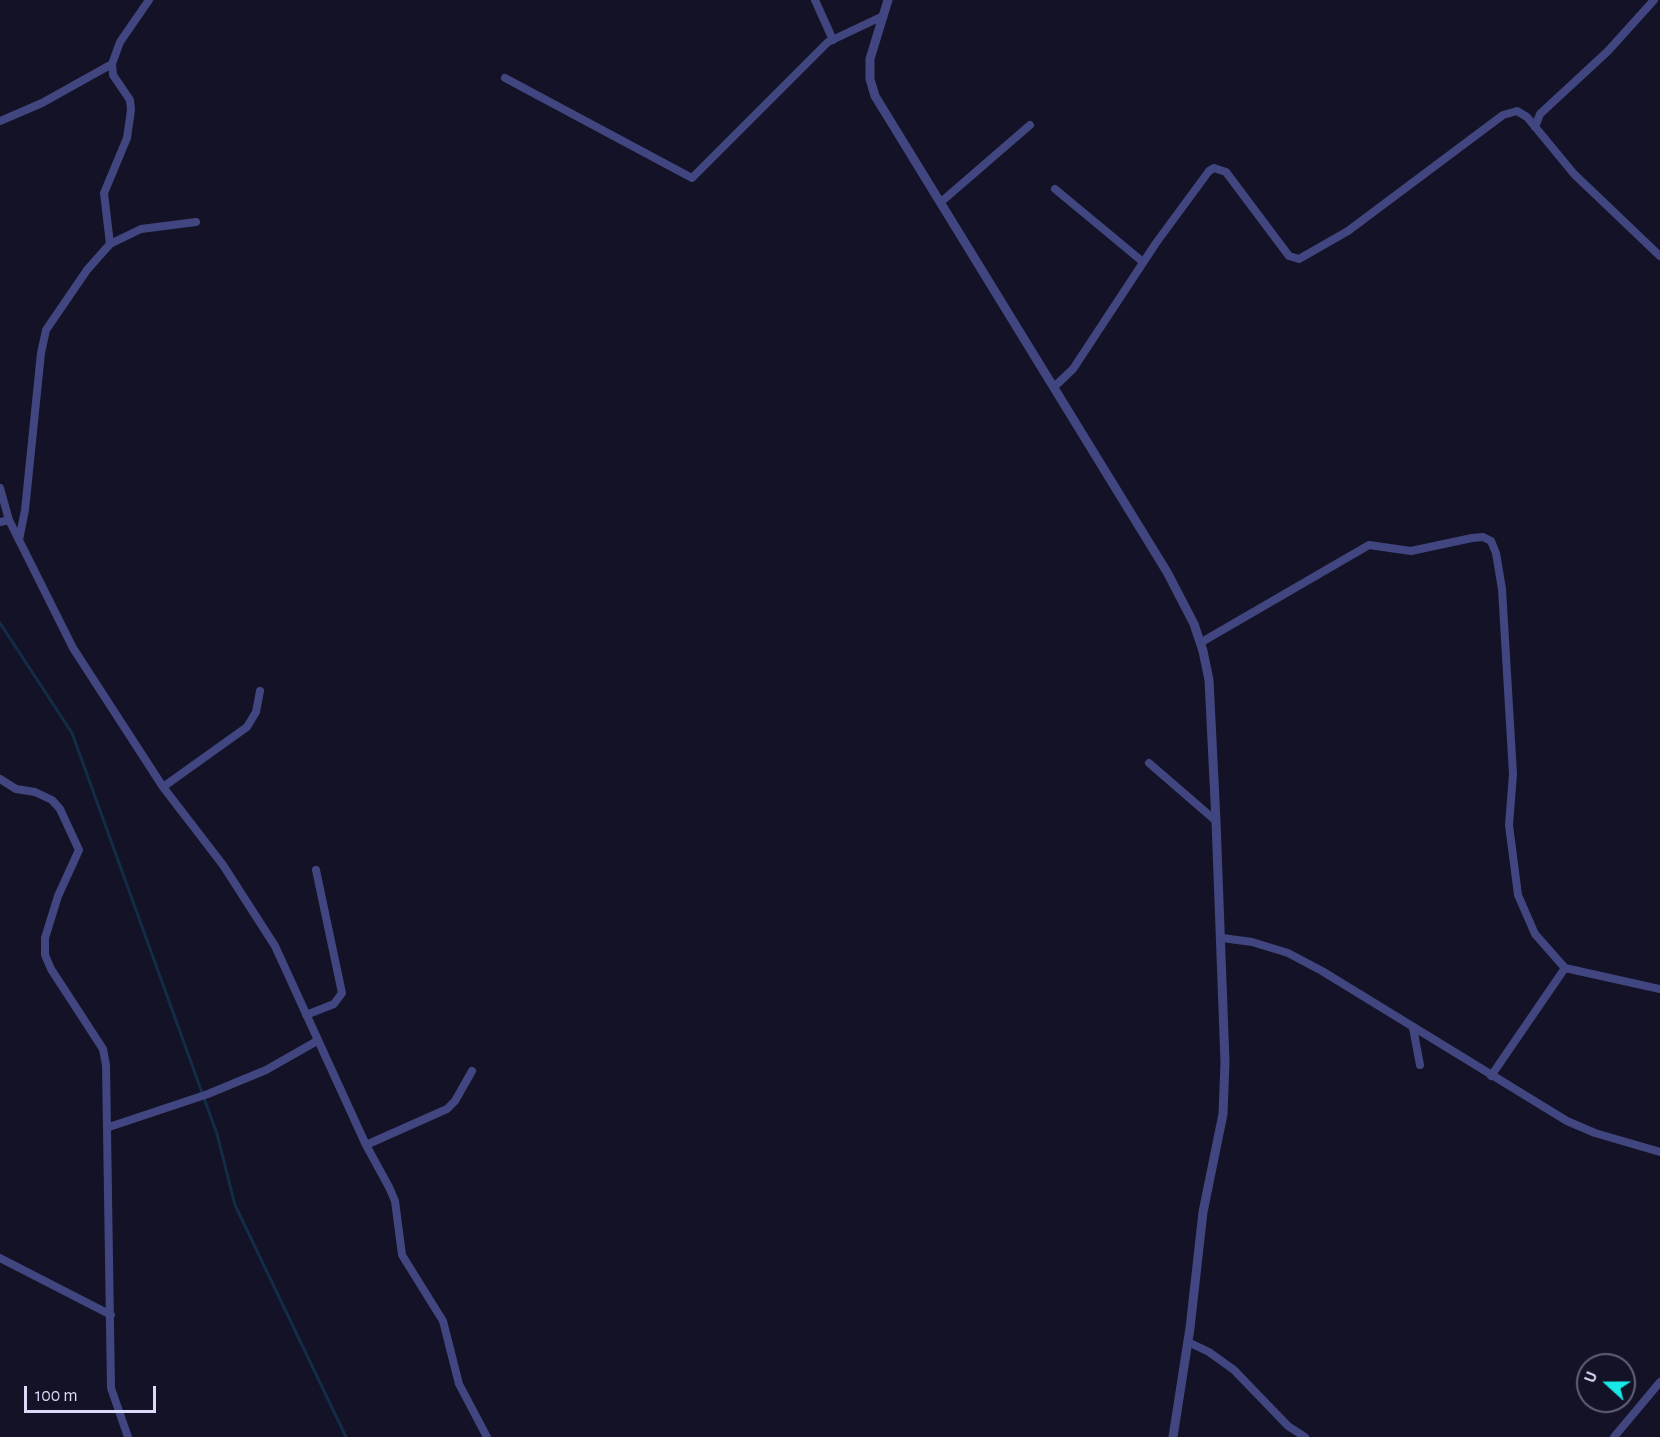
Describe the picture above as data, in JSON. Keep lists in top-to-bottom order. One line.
{"scale_bar":"100 m","north":"left"}
